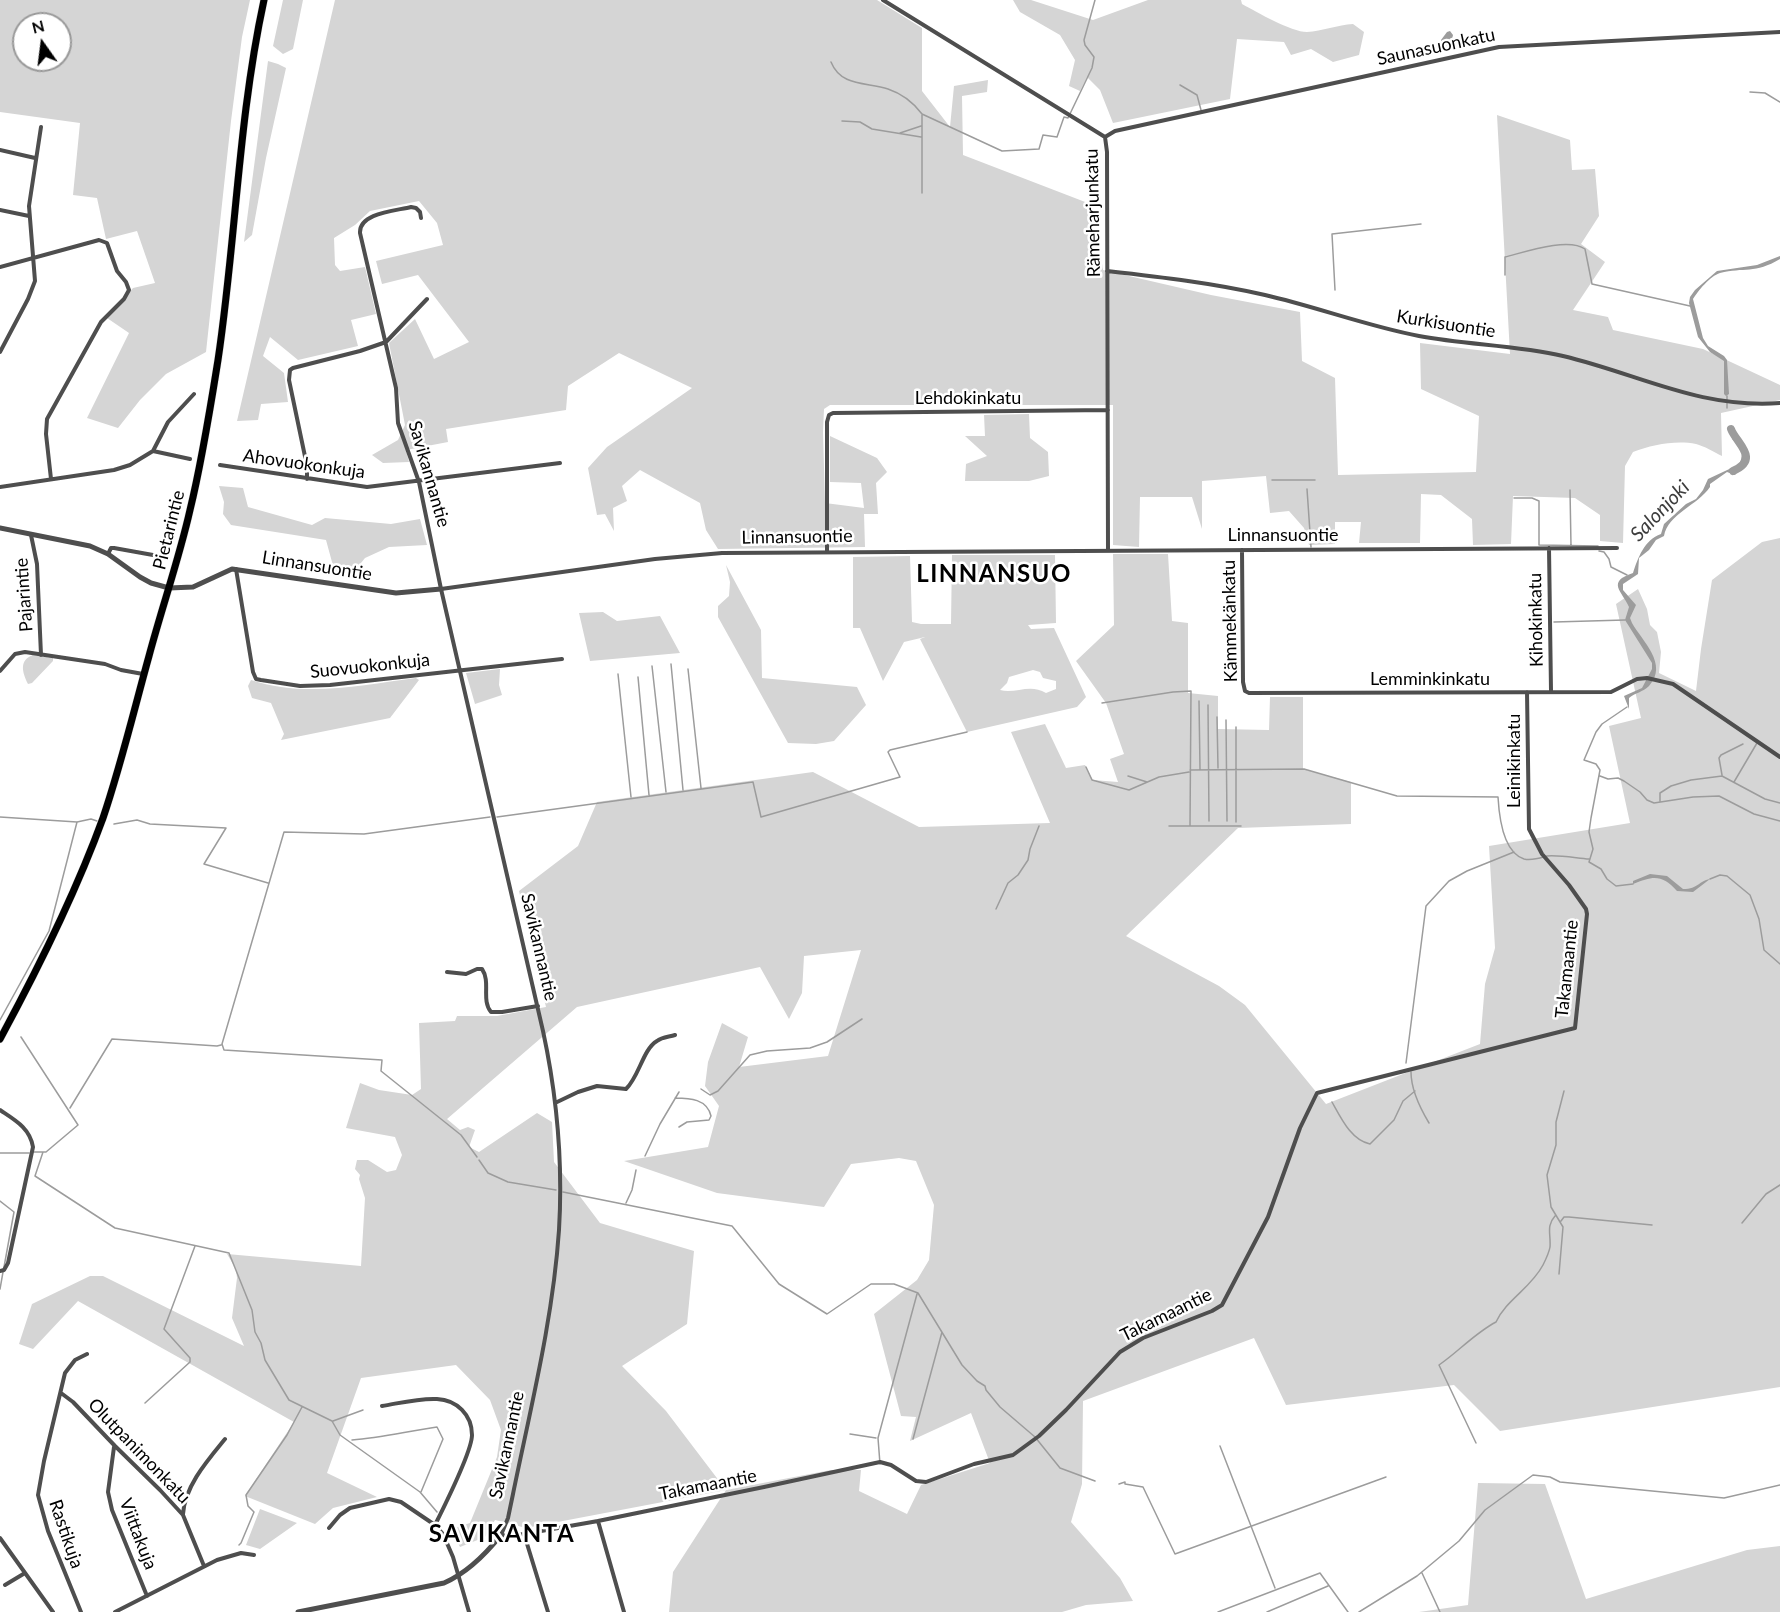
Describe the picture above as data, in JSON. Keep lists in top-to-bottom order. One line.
{"streets":{"main road":["Pietarintie"],"street":["Saunasuonkatu","Rämeharjunkatu","Kurkisuontie","Lehdokinkatu","Ahovuokonkuja","Savikannantie","Linnansuontie","Pajarintie","Kihokinkatu","Kämmekänkatu","Suovuokonkuja","Lemminkinkatu","Leinikinkatu","Takamaantie","Olutpanimonkatu","Rastikuja","Viittakuja"]},"crossings":[["Saunasuonkatu","Rämeharjunkatu"],["Rämeharjunkatu","Kurkisuontie"],["Rämeharjunkatu","Lehdokinkatu"],["Rämeharjunkatu","Linnansuontie"],["Lehdokinkatu","Linnansuontie"],["Ahovuokonkuja","Savikannantie"],["Savikannantie","Linnansuontie"],["Savikannantie","Suovuokonkuja"],["Savikannantie","Takamaantie"],["Pietarintie","Linnansuontie"],["Pietarintie","Pajarintie"],["Linnansuontie","Pajarintie"],["Linnansuontie","Kihokinkatu"],["Linnansuontie","Kämmekänkatu"],["Linnansuontie","Suovuokonkuja"],["Kihokinkatu","Lemminkinkatu"],["Kämmekänkatu","Lemminkinkatu"],["Lemminkinkatu","Leinikinkatu"],["Leinikinkatu","Takamaantie"],["Olutpanimonkatu","Rastikuja"],["Olutpanimonkatu","Viittakuja"]],"districts":["LINNANSUO","SAVIKANTA"],"water":["Salonjoki"],"north":"top"}
